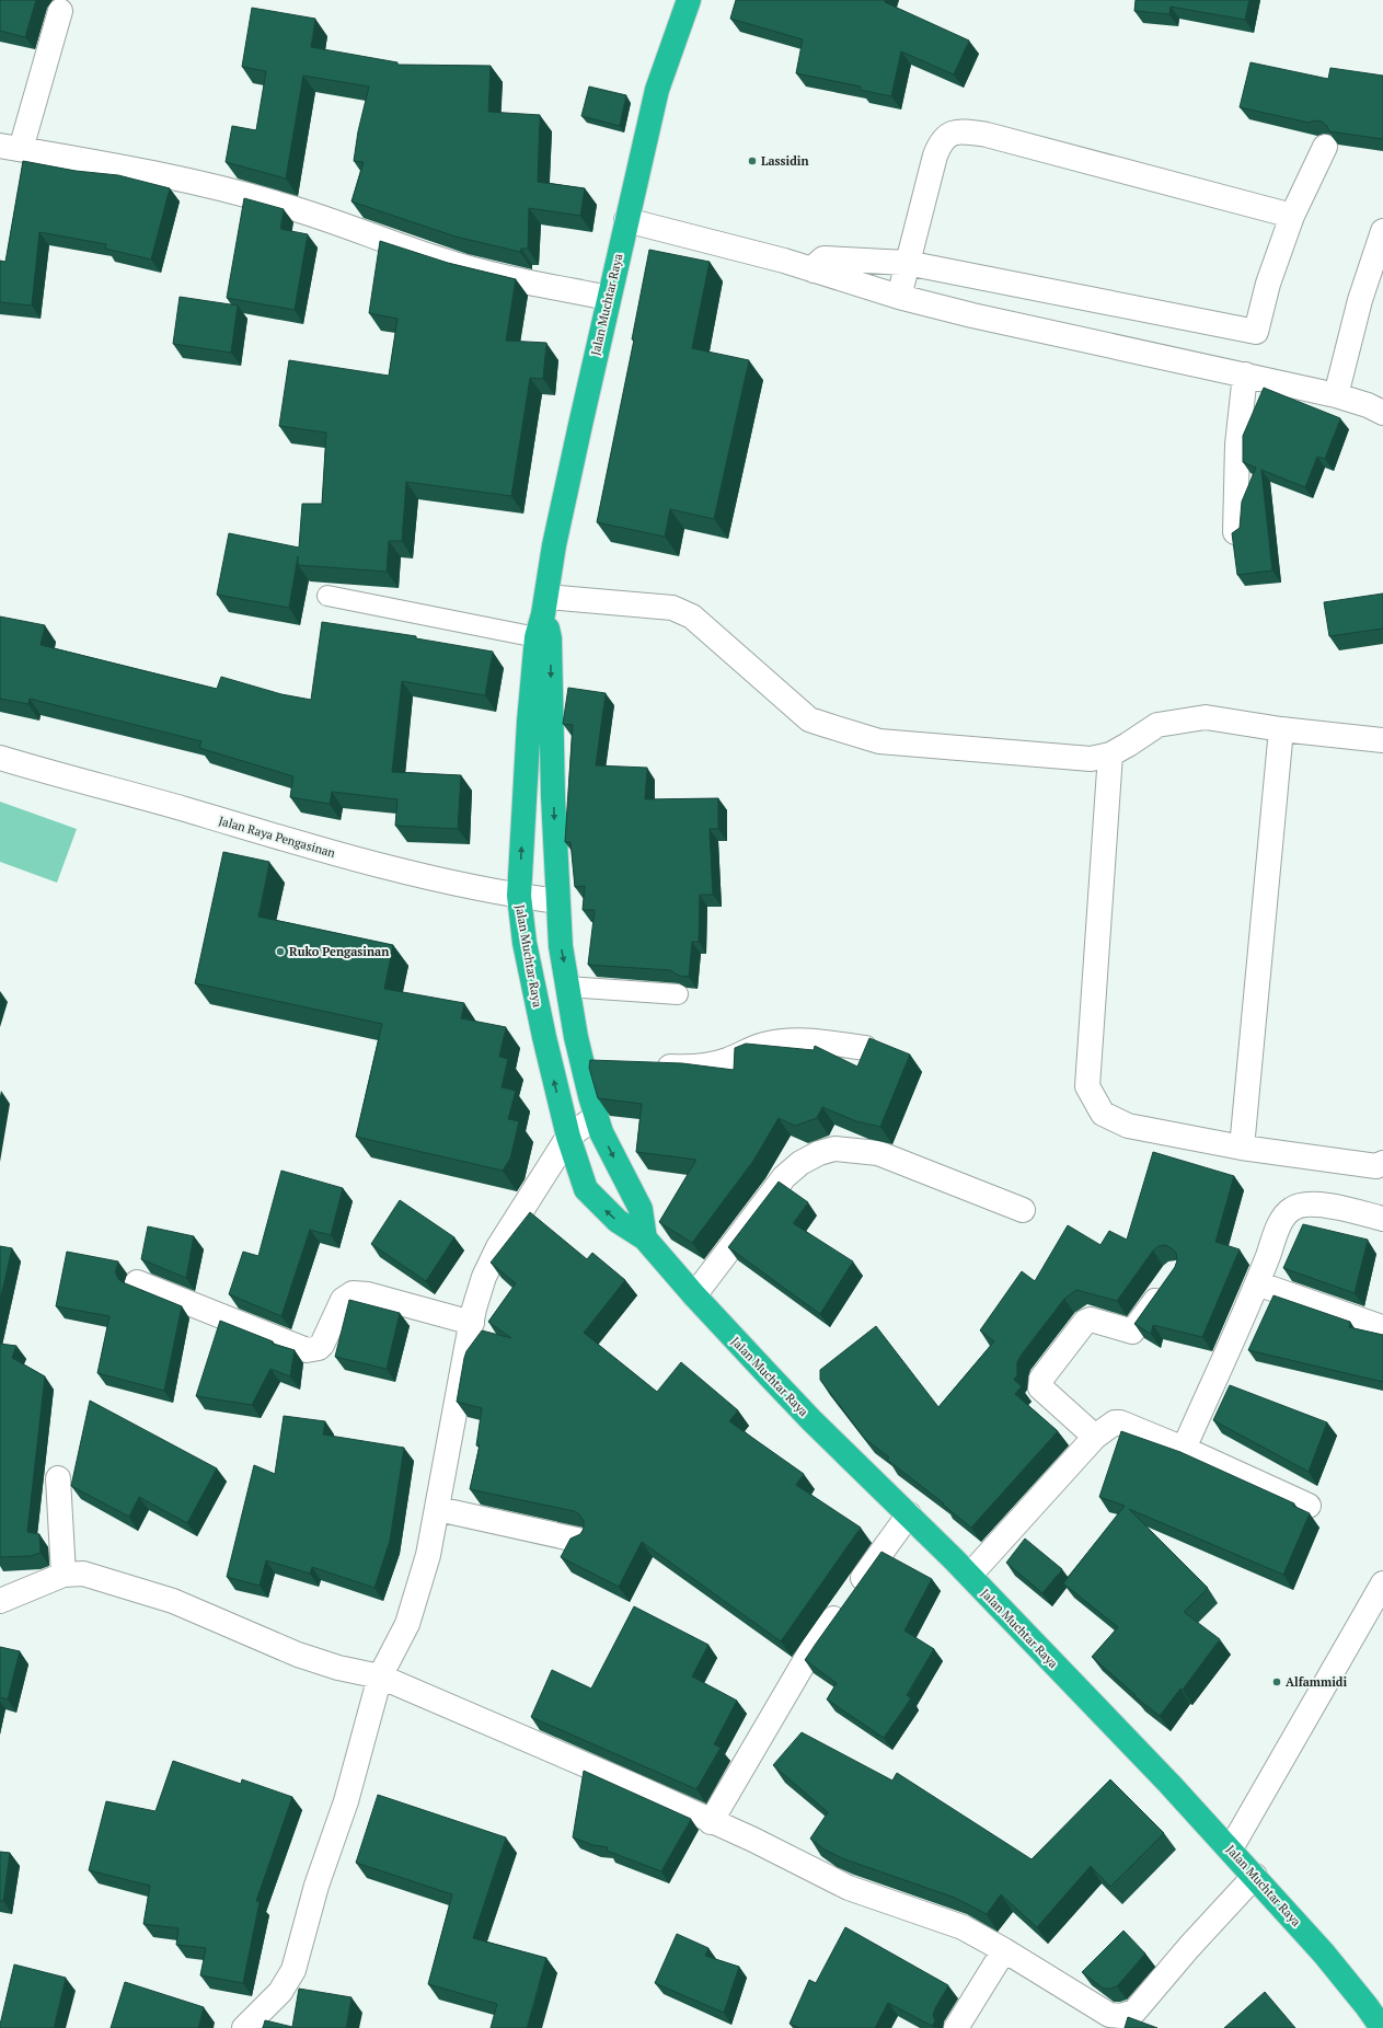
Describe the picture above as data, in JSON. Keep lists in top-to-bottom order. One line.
{"streets":{"highway":["Jalan Muchtar Raya"],"street":["Jalan Raya Pengasinan"]},"crossings":[["Jalan Muchtar Raya","Jalan Raya Pengasinan"]],"places":["Lassidin","Ruko Pengasinan","Alfammidi"]}
